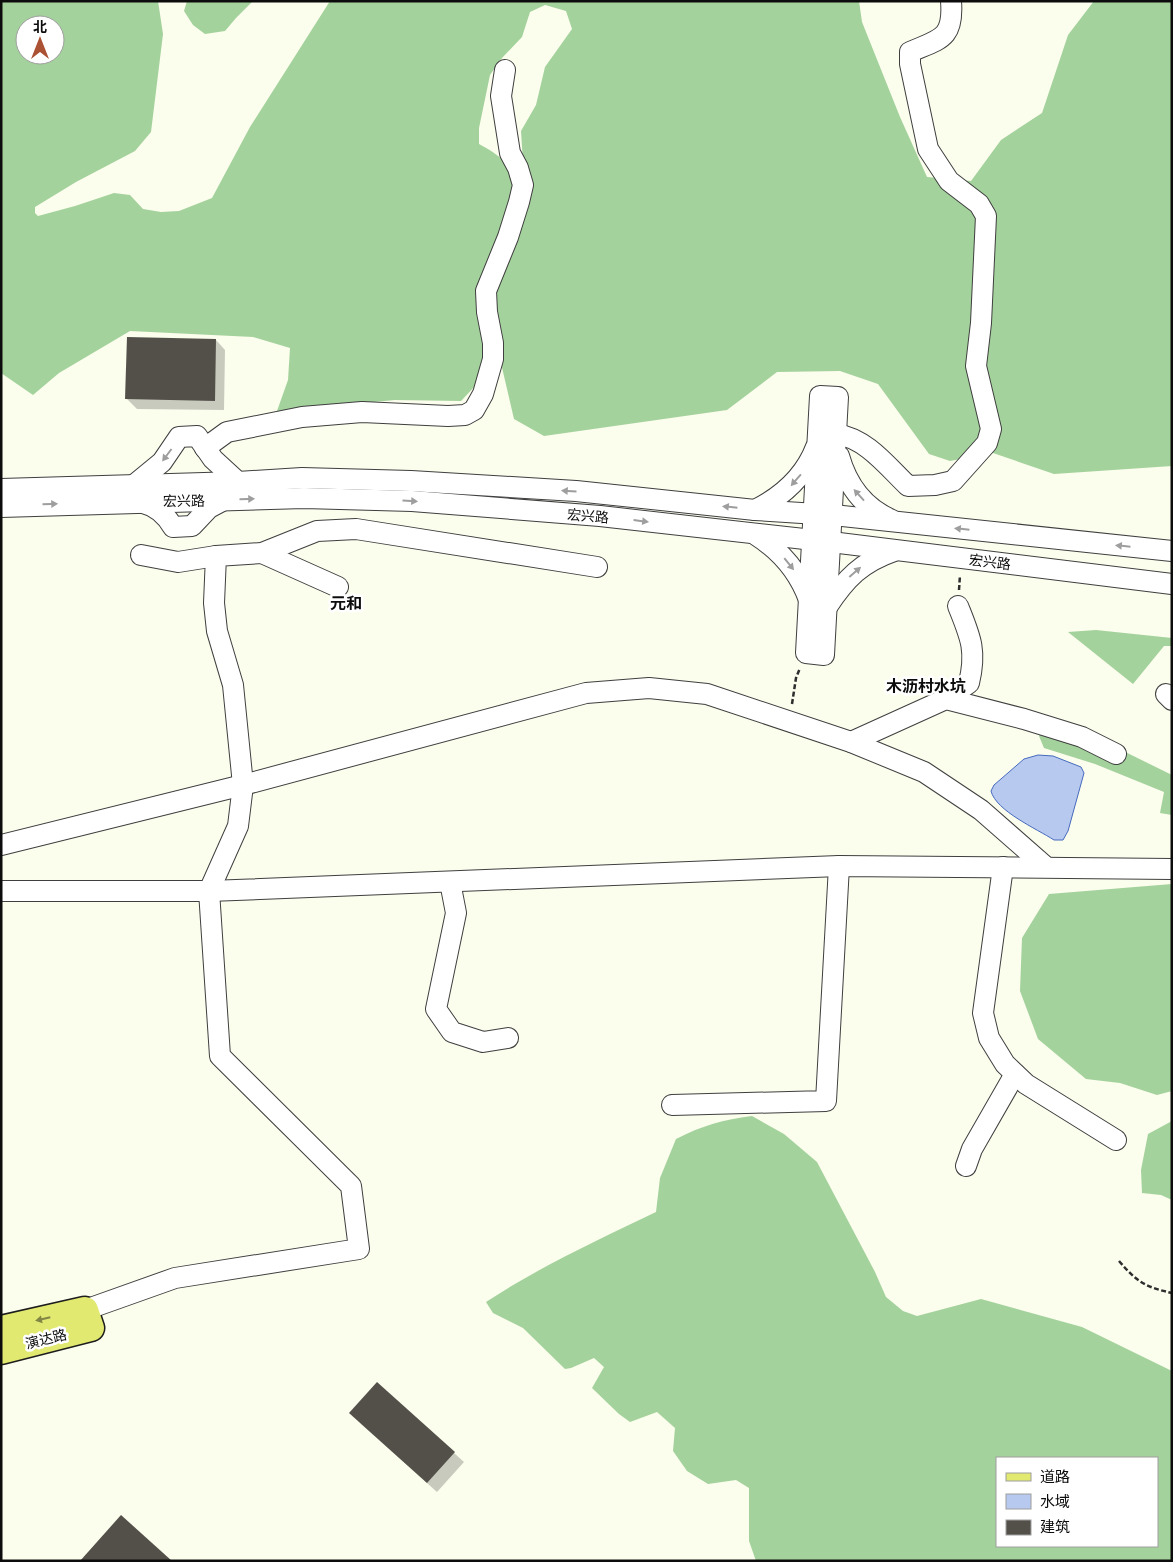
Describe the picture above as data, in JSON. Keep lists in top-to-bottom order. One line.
{"streets":{"main road":["演达路"],"street":["宏兴路"]},"districts":["元和","木沥村水坑"],"legend":["道路","水域","建筑"],"north":"top"}
